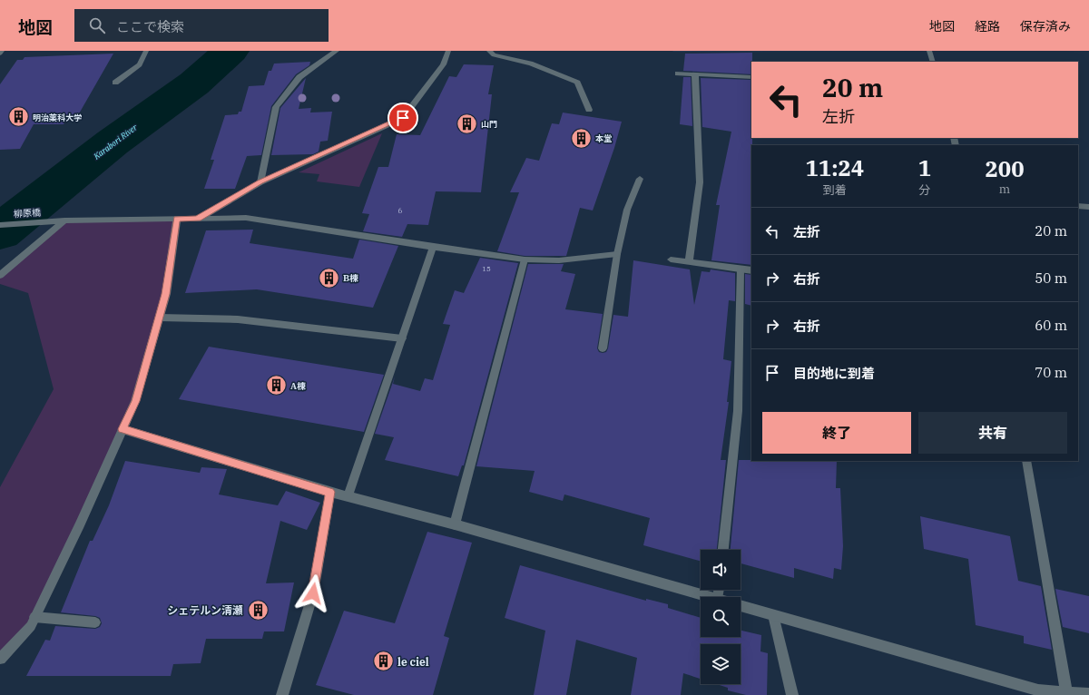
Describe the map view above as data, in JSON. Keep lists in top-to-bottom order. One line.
{"streets":{"street":["柳原橋"]},"water":["Karabori River"],"places":{"building":["明治薬科大学","山門","本堂","B棟","A棟","シェテルン清瀬","le ciel"]},"house_numbers":["6","15"],"page":{"header":"地図","search":"ここで検索","nav":["地図","経路","保存済み"],"turn":["20 m","左折"],"eta":["11:24","到着","1","分","200","m"],"list":[{"name":"左折","value":"20 m"},{"name":"右折","value":"50 m"},{"name":"右折","value":"60 m"},{"name":"目的地に到着","value":"70 m"}],"buttons":["終了","共有"]}}
